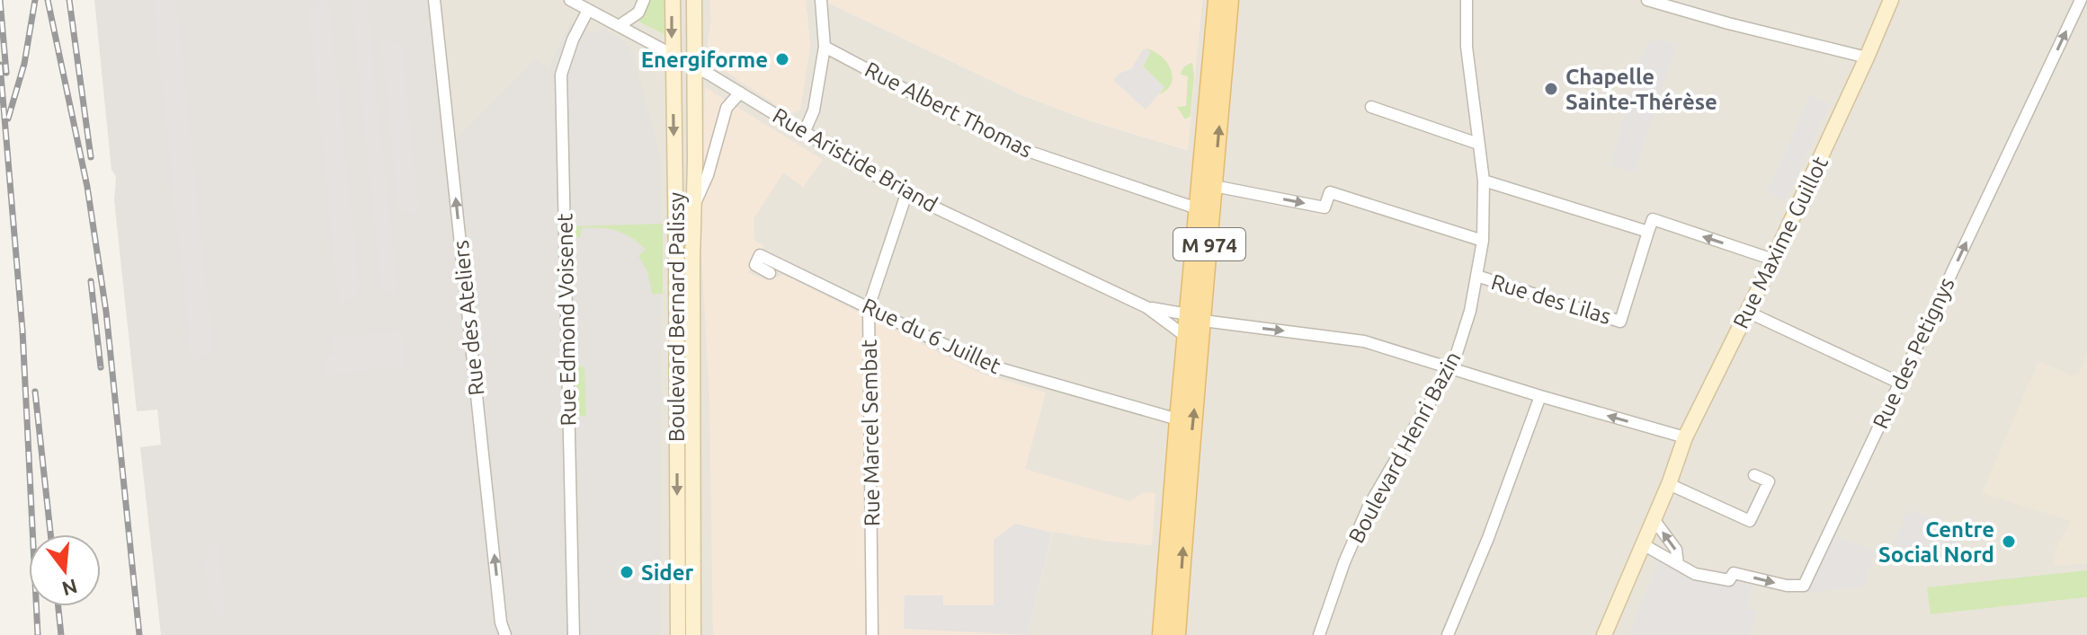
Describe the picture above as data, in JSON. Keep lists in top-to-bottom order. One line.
{"streets":{"main road":["Rue Maxime Guillot","M 974","Boulevard Bernard Palissy"],"street":["Rue Albert Thomas","Rue Aristide Briand","Rue des Lilas","Rue des Ateliers","Rue Edmond Voisenet","Rue du 6 Juillet","Rue des Petignys","Rue Marcel Sembat","Boulevard Henri Bazin"]},"crossings":[["Rue Albert Thomas","M 974"],["Rue Aristide Briand","M 974"],["Rue Aristide Briand","Boulevard Bernard Palissy"],["Rue Aristide Briand","Rue Edmond Voisenet"],["Rue Aristide Briand","Rue Marcel Sembat"],["Rue Maxime Guillot","Rue des Petignys"],["M 974","Rue du 6 Juillet"],["Rue des Lilas","Boulevard Henri Bazin"],["Rue du 6 Juillet","Rue Marcel Sembat"]],"one_way":["Rue des Ateliers","Rue des Petignys"],"places":["Energiforme","Chapelle Sainte-Thérèse","Centre Social Nord","Sider"],"north":"bottom"}
